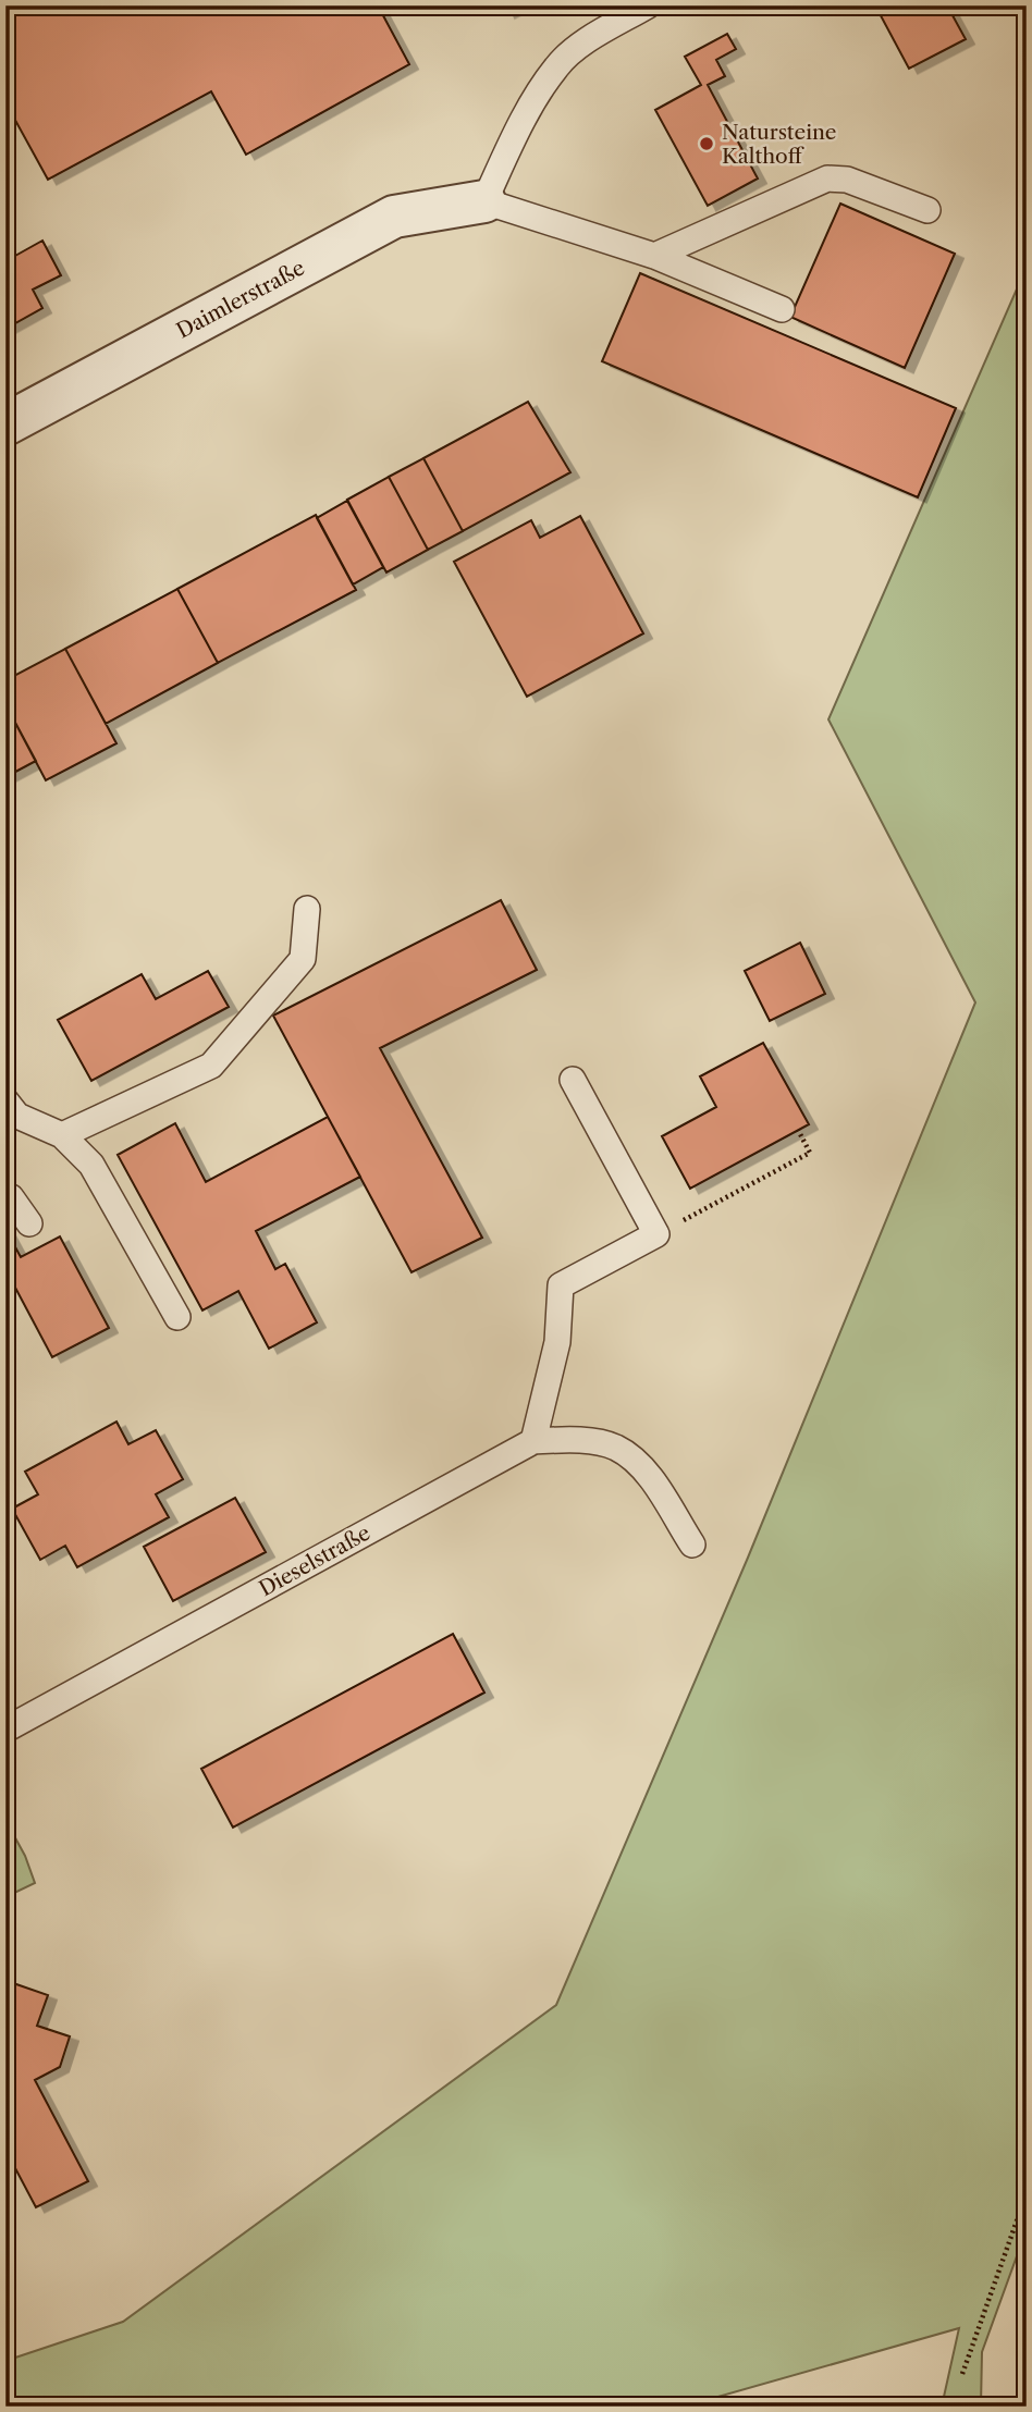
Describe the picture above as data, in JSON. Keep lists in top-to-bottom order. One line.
{"streets":{"street":["Daimlerstraße"],"lane":["Dieselstraße"]},"places":["Natursteine Kalthoff"]}
